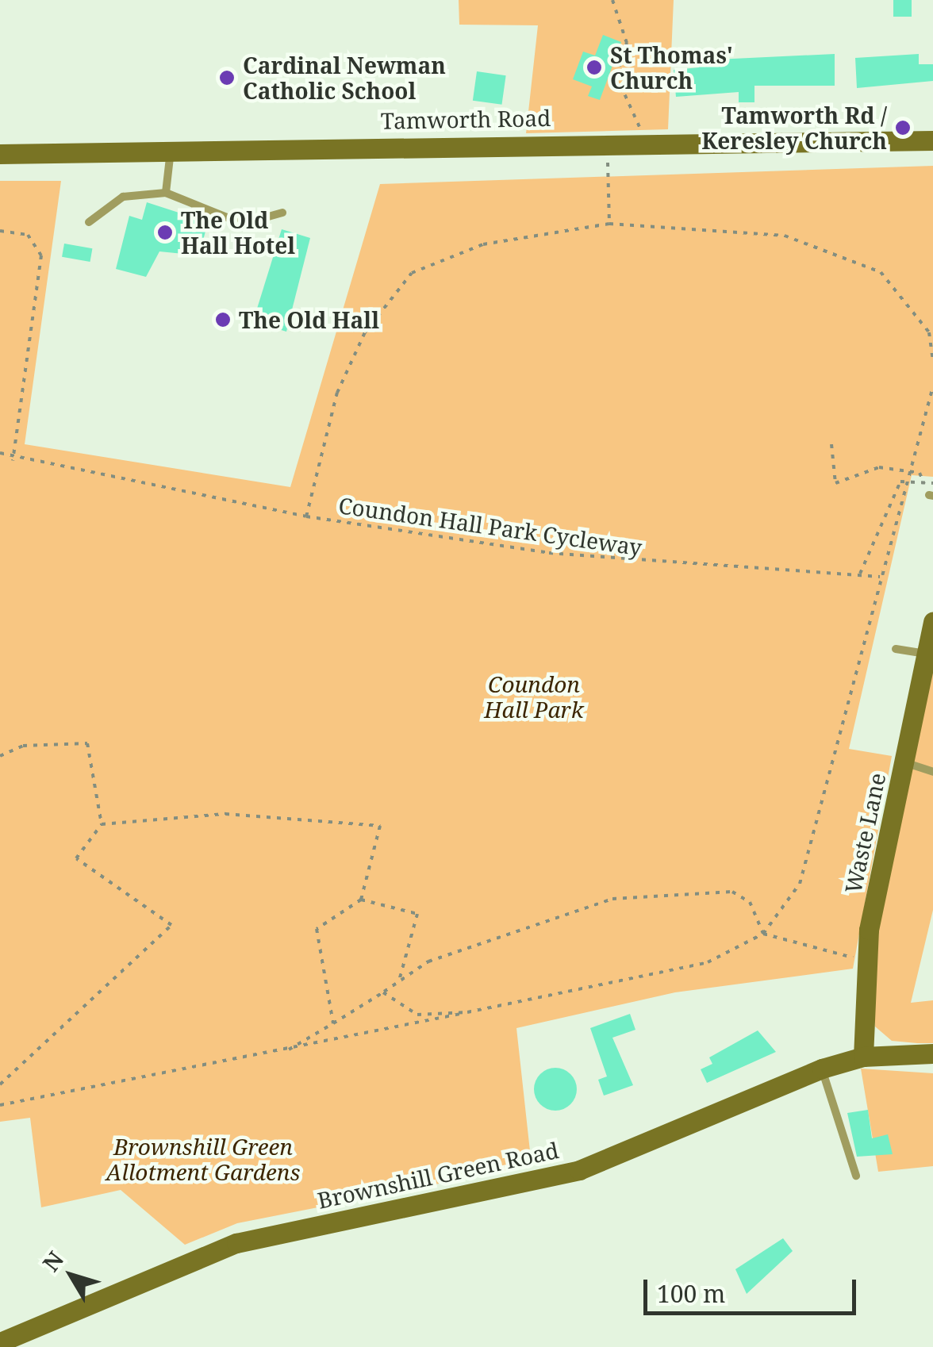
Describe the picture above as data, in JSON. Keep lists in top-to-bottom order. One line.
{"streets":{"street":["Tamworth Road","Waste Lane","Brownshill Green Road"],"path":["Coundon Hall Park Cycleway"]},"crossings":[["Waste Lane","Brownshill Green Road"]],"parks":["Coundon Hall Park","Brownshill Green Allotment Gardens"],"places":["St Thomas' Church","Cardinal Newman Catholic School","Tamworth Rd / Keresley Church","The Old Hall Hotel","The Old Hall"],"scale_bar":"100 m","north":"top left"}
